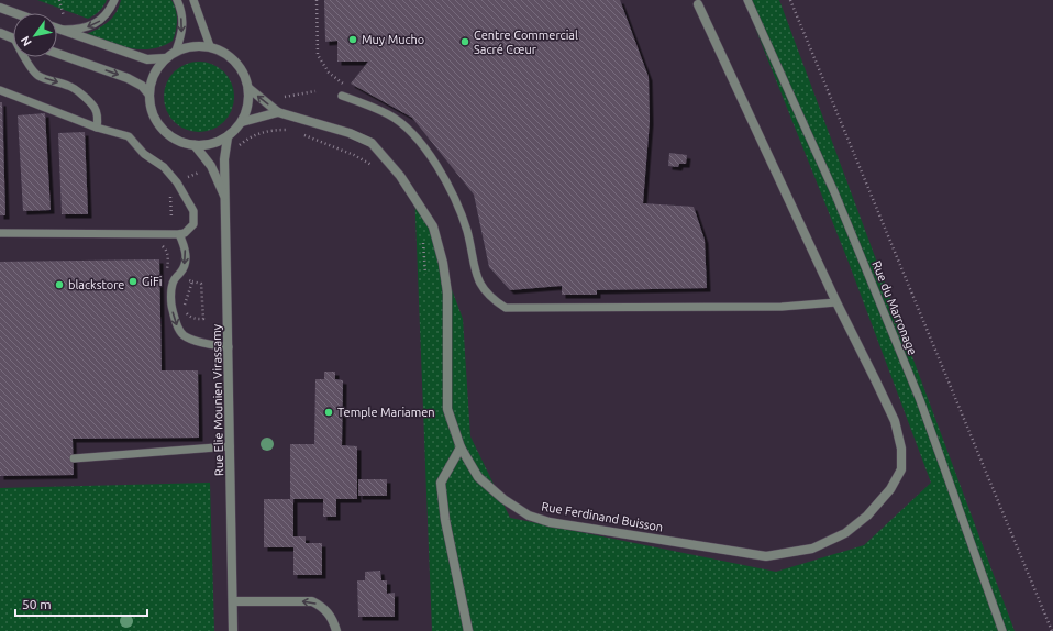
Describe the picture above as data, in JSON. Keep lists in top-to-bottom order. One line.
{"streets":{"street":["Rue Elie Mounien Virassamy","Rue Ferdinand Buisson"],"lane":["Rue du Marronage"]},"crossings":[["Rue Elie Mounien Virassamy","Rue Ferdinand Buisson"]],"places":["Muy Mucho","Centre Commercial Sacré Cœur","GiFi","blackstore","Temple Mariamen"],"scale_bar":"50 m","north":"bottom left"}
